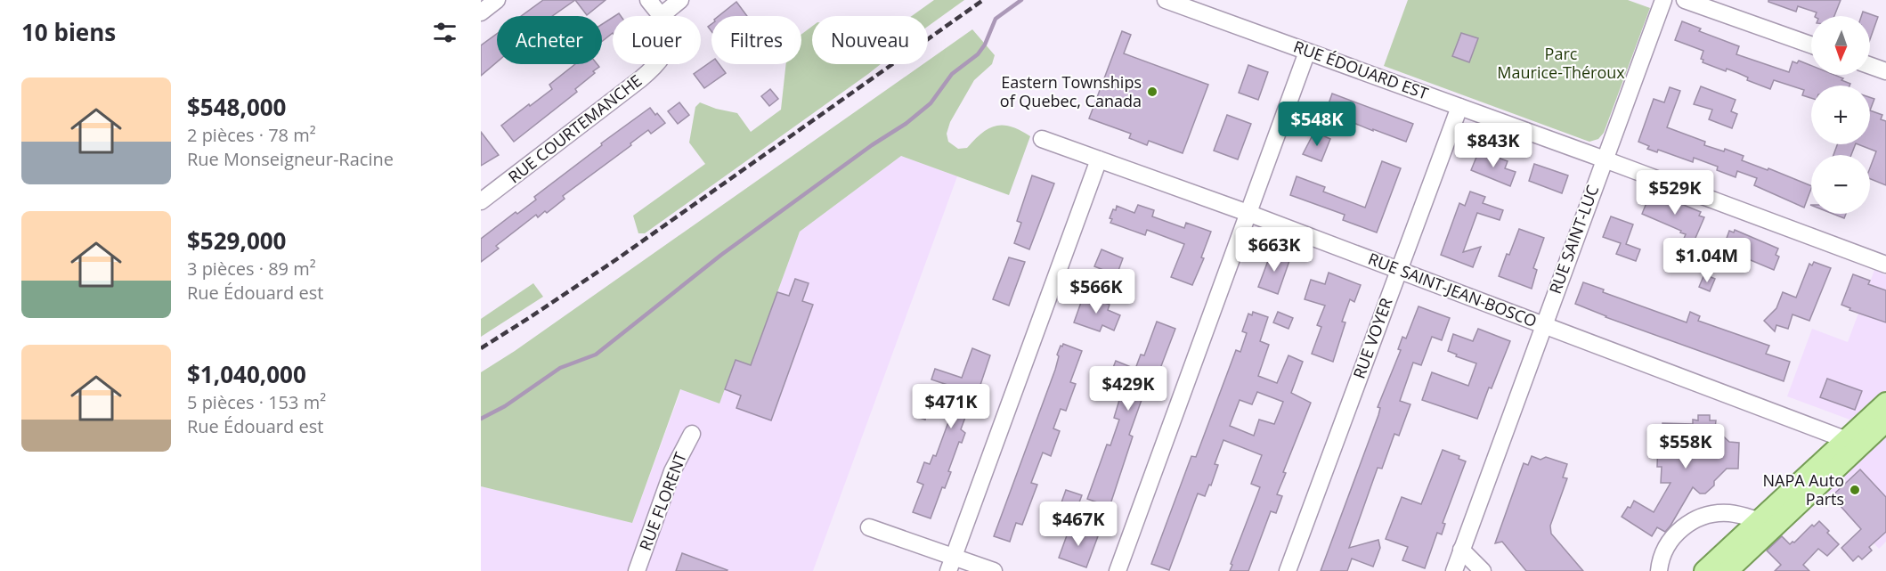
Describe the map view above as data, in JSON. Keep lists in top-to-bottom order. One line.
{"streets":{"street":["RUE ÉDOUARD EST","RUE COURTEMANCHE","RUE SAINT-LUC","RUE SAINT-JEAN-BOSCO","RUE VOYER","RUE FLORENT"]},"crossings":[["RUE ÉDOUARD EST","RUE SAINT-LUC"],["RUE ÉDOUARD EST","RUE VOYER"],["RUE SAINT-LUC","RUE SAINT-JEAN-BOSCO"],["RUE SAINT-JEAN-BOSCO","RUE VOYER"]],"parks":["Parc Maurice-Théroux"],"places":["Eastern Townships of Quebec, Canada","NAPA Auto Parts"],"north":"bottom","page":{"heading":"10 biens","map_buttons":["+","−"],"chip":["Acheter","Louer","Filtres","Nouveau"],"list":[{"name":"$548,000","note":"2 pièces · 78 m² · Rue Monseigneur-Racine"},{"name":"$529,000","note":"3 pièces · 89 m² · Rue Édouard est"},{"name":"$1,040,000","note":"5 pièces · 153 m² · Rue Édouard est"}],"price":["$548K","$843K","$529K","$663K","$1.04M","$566K","$429K","$471K","$558K","$467K"]}}
